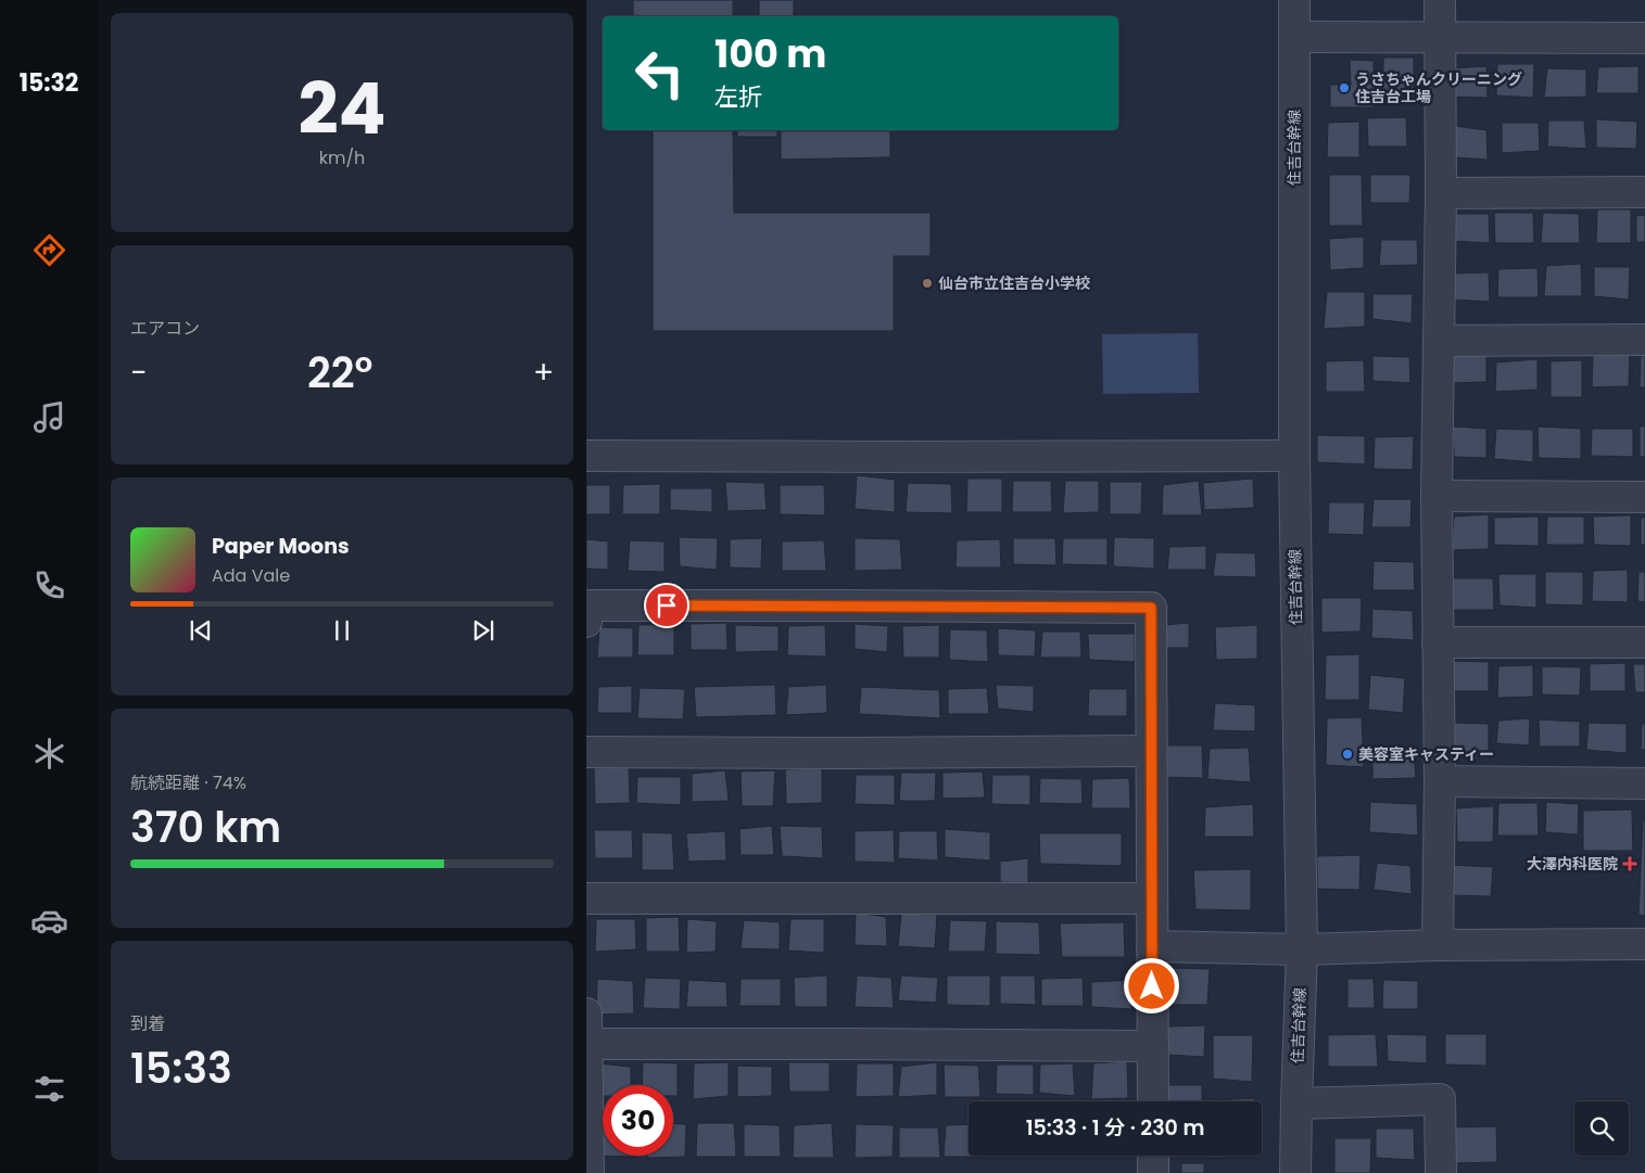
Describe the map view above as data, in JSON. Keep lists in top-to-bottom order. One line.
{"streets":{"street":["住吉台幹線"]},"places":{"other":["うさちゃんクリーニング 住吉台工場","仙台市立住吉台小学校","美容室キャスティー"],"health":["大澤内科医院"]},"page":{"tabs":"15:32","tile":[["24","km/h"],"エアコン",["航続距離 · 74%","370 km"],["到着","15:33"]],"turn":["100 m","左折"],"heat":["−","22°","+"],"song":["Paper Moons","Ada Vale"],"limit":"30","trip":"15:33 · 1 分 · 230 m"}}
